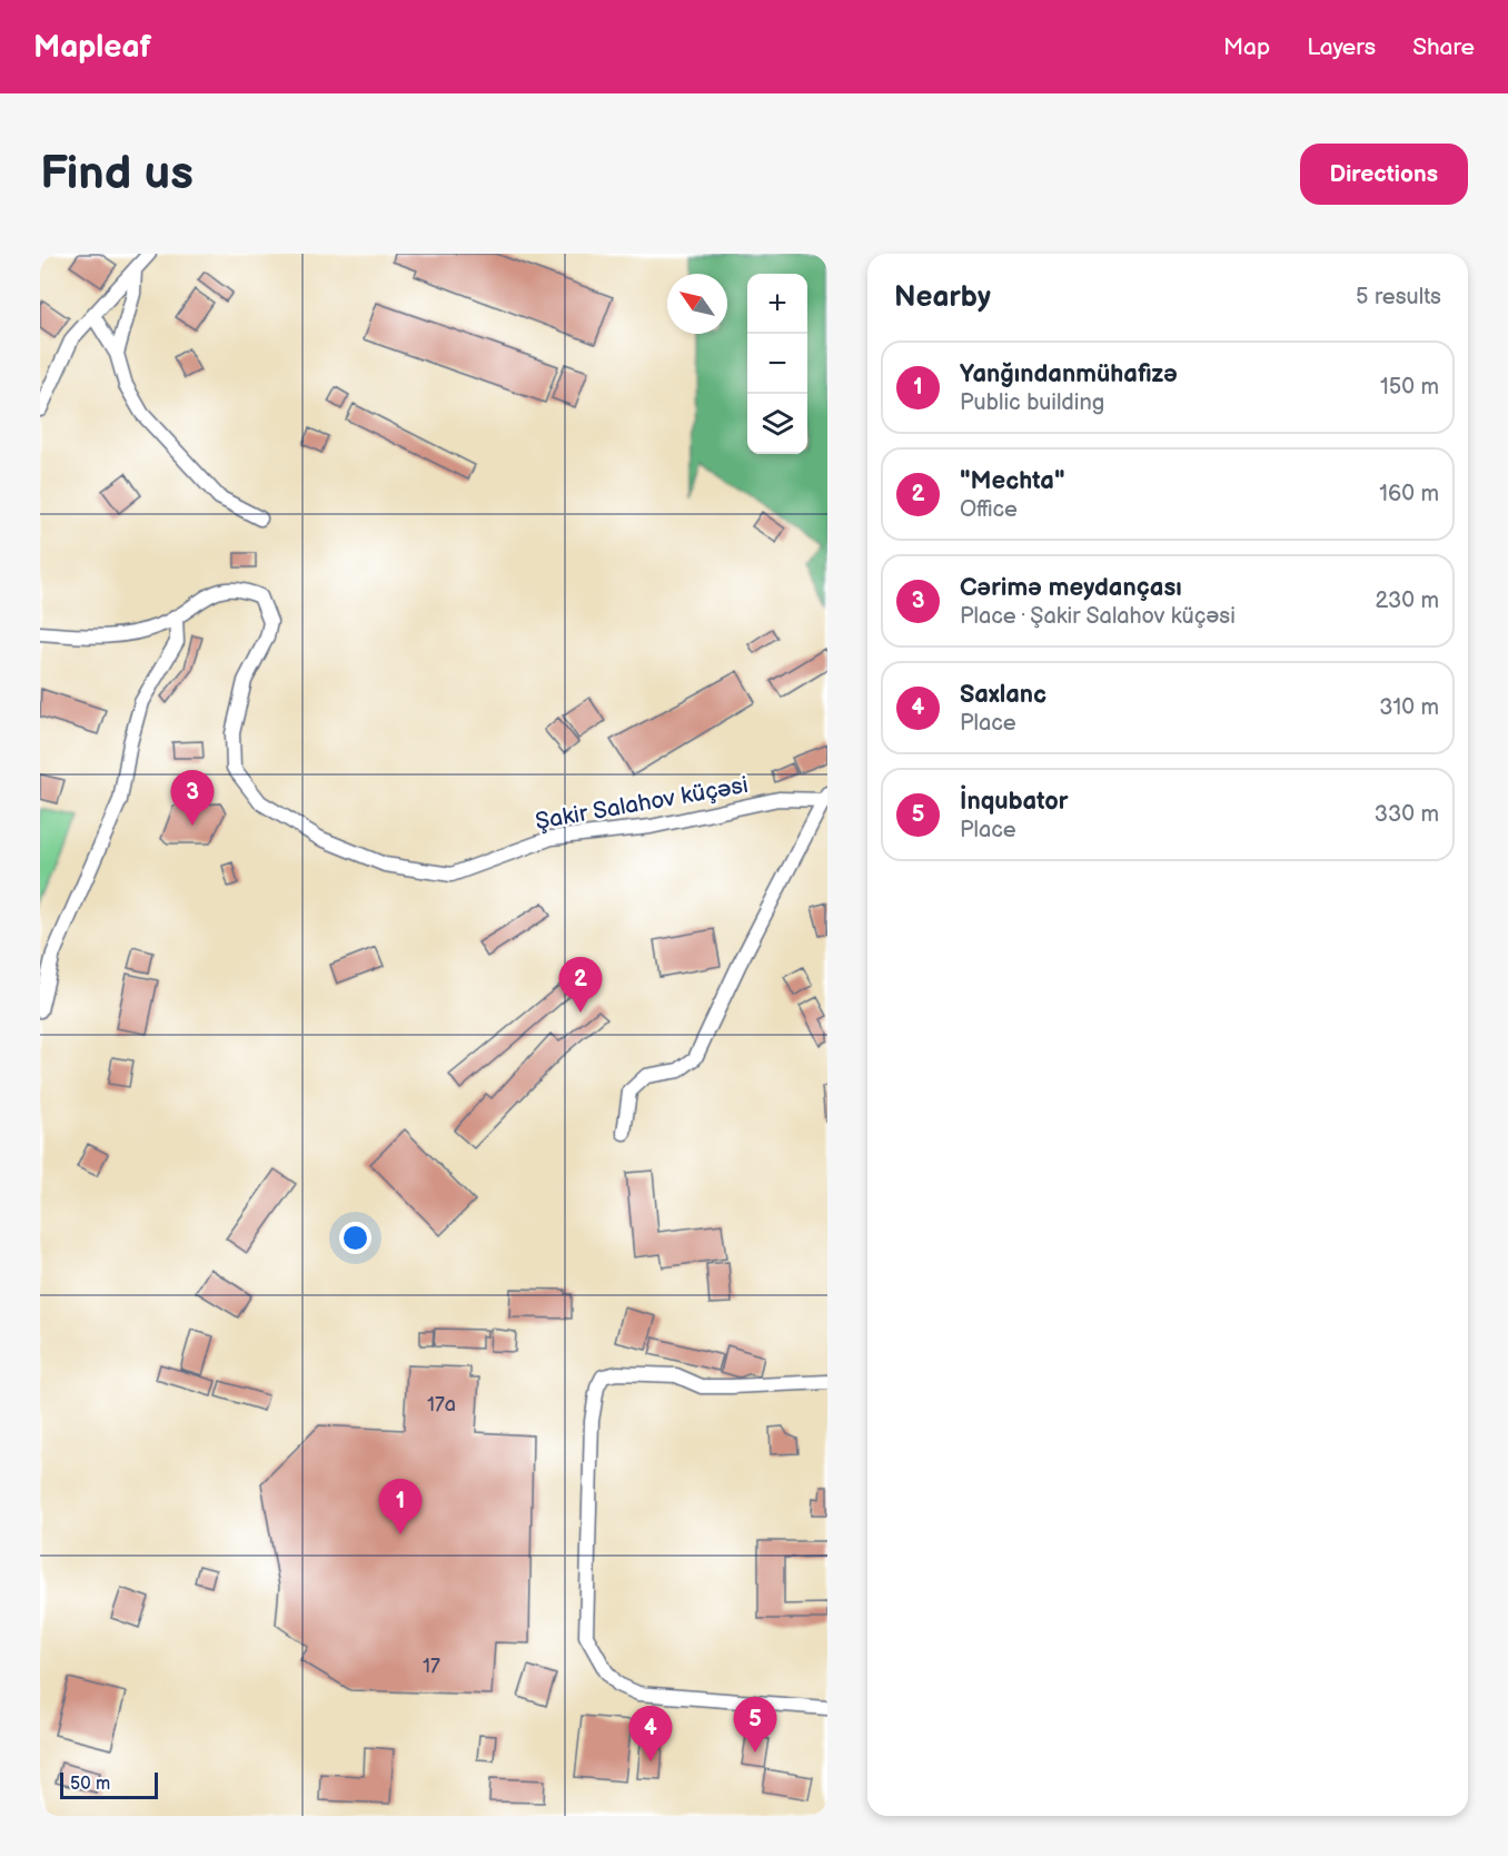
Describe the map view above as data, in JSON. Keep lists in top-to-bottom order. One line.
{"streets":{"street":["Şakir Salahov küçəsi"]},"house_numbers":["17a","17"],"scale_bar":"50 m","north":"top left","page":{"header":"Mapleaf","nav":["Map","Layers","Share"],"buttons":"Directions","title":"Find us","heading":["Nearby","5 results"],"map_buttons":["+","−"],"list":[{"mark":"1","name":"Yanğındanmühafizə","note":"Public building","value":"150 m"},{"mark":"2","name":"\"Mechta\"","note":"Office","value":"160 m"},{"mark":"3","name":"Cərimə meydançası","note":"Place · Şakir Salahov küçəsi","value":"230 m"},{"mark":"4","name":"Saxlanc","note":"Place","value":"310 m"},{"mark":"5","name":"İnqubator","note":"Place","value":"330 m"}],"pins":["3","2","1","5","4"],"scale":"50 m"}}
